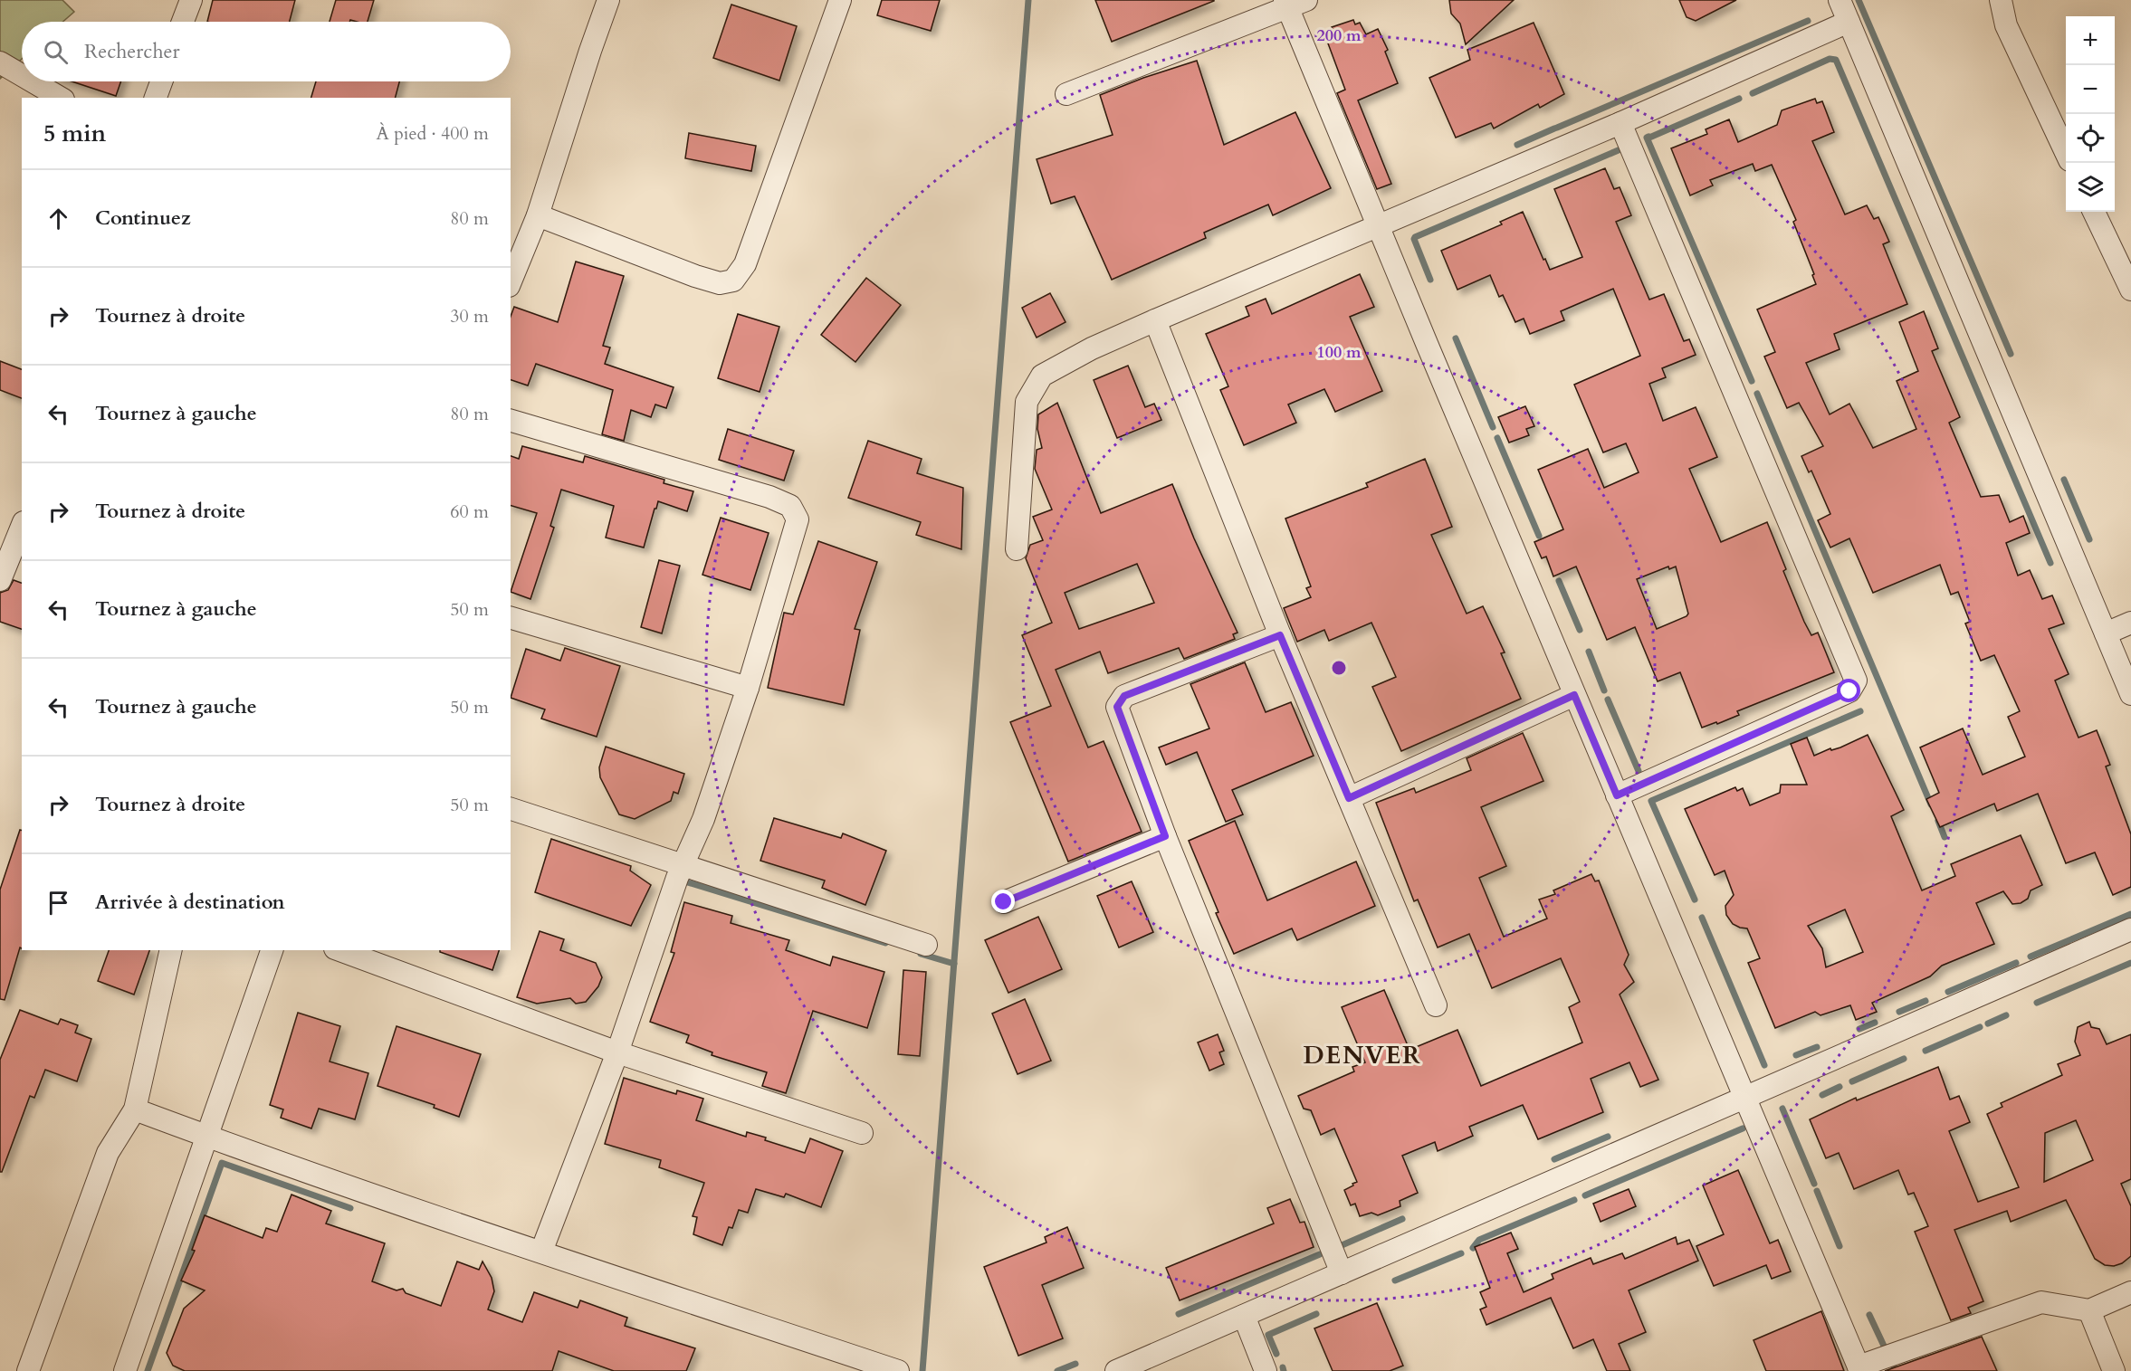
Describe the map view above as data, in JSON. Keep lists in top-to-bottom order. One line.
{"districts":["DENVER"],"page":{"map_buttons":["+","−"],"search":"Rechercher","heading":["5 min","À pied · 400 m"],"list":[["Continuez","80 m"],["Tournez à droite","30 m"],["Tournez à gauche","80 m"],["Tournez à droite","60 m"],["Tournez à gauche","50 m"],["Tournez à gauche","50 m"],["Tournez à droite","50 m"],"Arrivée à destination"]},"rings":["200 m","100 m"]}
